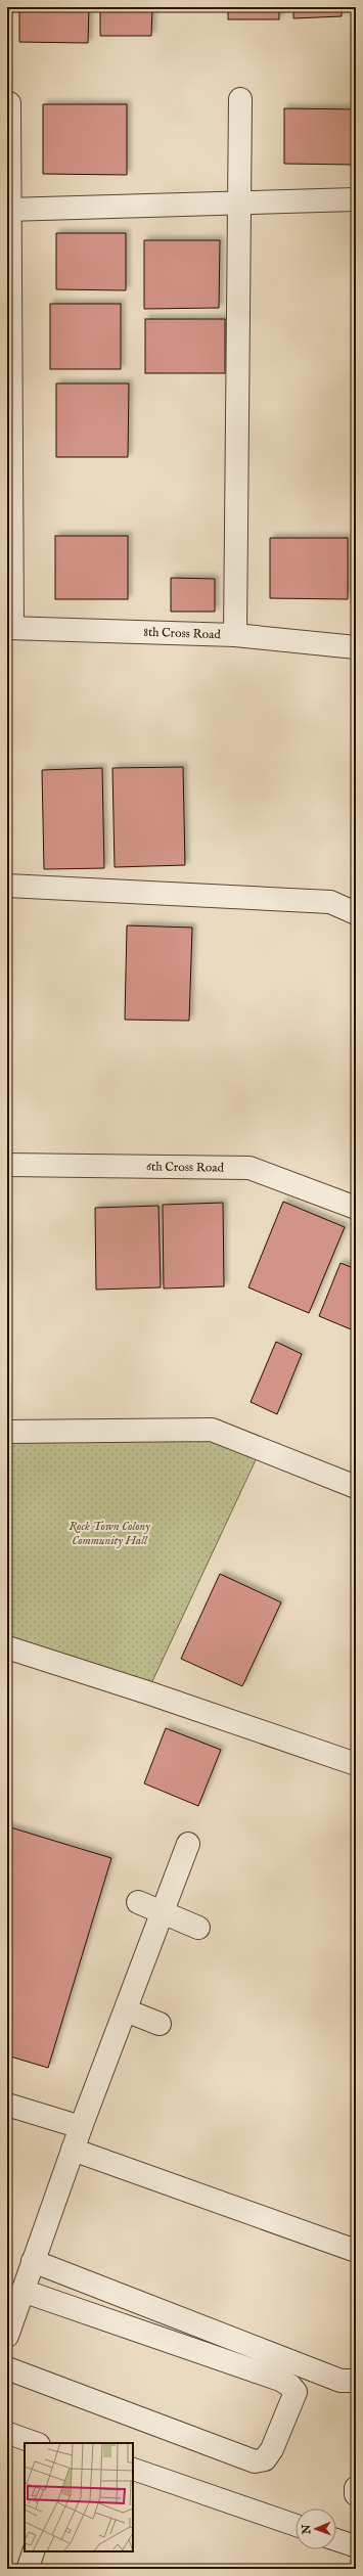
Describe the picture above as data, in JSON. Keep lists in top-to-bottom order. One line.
{"streets":{"street":["8th Cross Road","6th Cross Road"]},"parks":["Rock Town Colony Community Hall"],"north":"left"}
